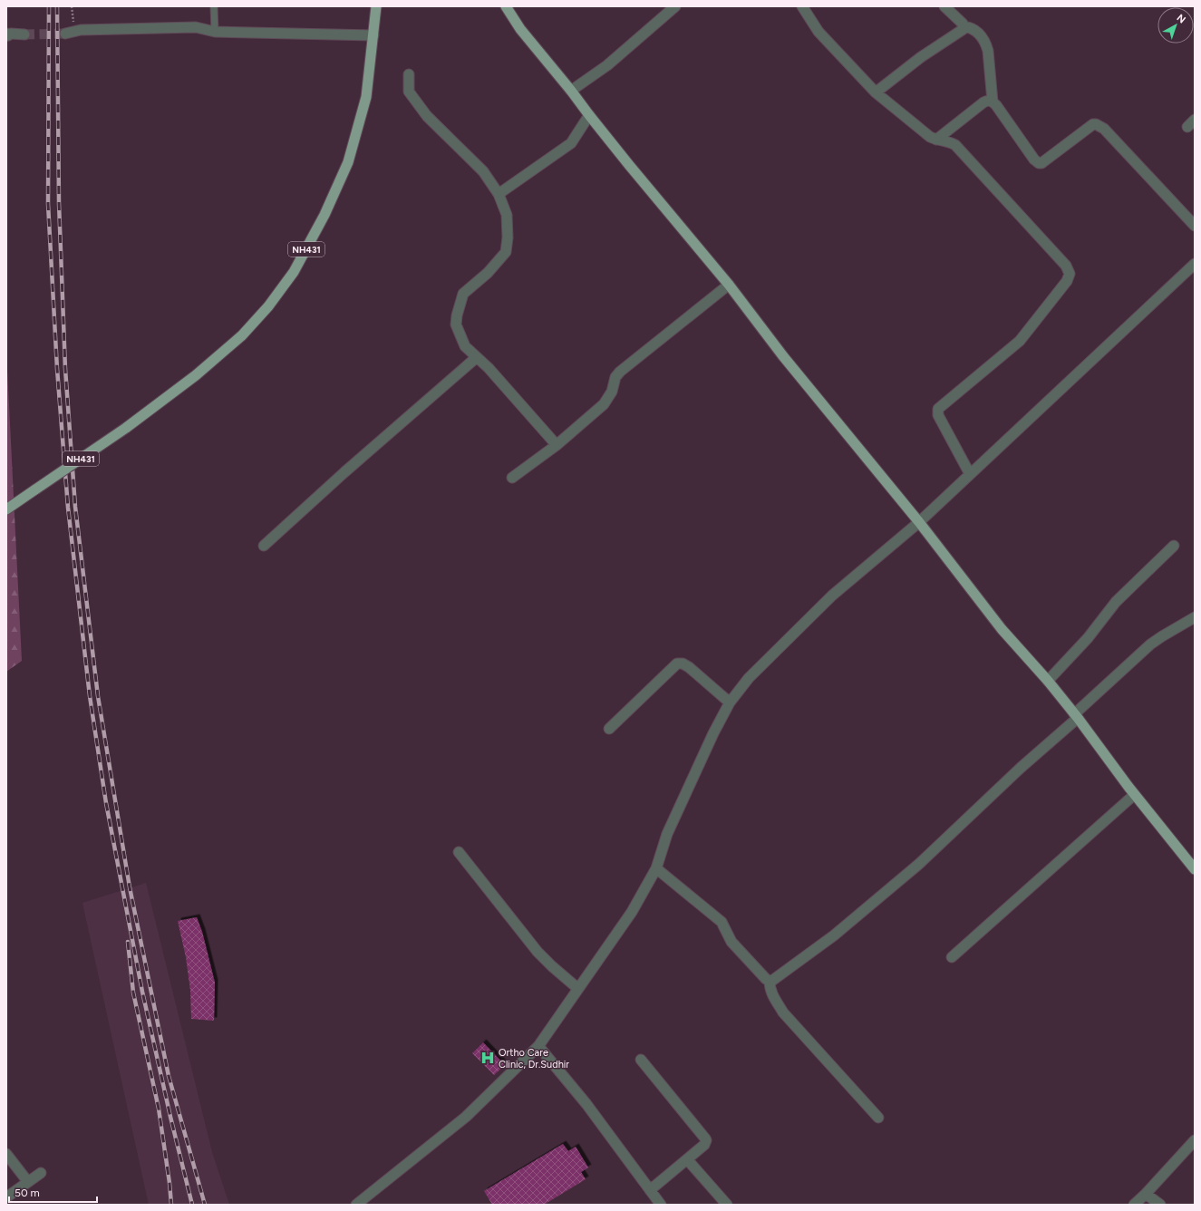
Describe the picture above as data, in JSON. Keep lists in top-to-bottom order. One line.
{"streets":{"main road":["NH431"]},"places":{"hospital":["Ortho Care Clinic, Dr.Sudhir"]},"scale_bar":"50 m","north":"top right"}
